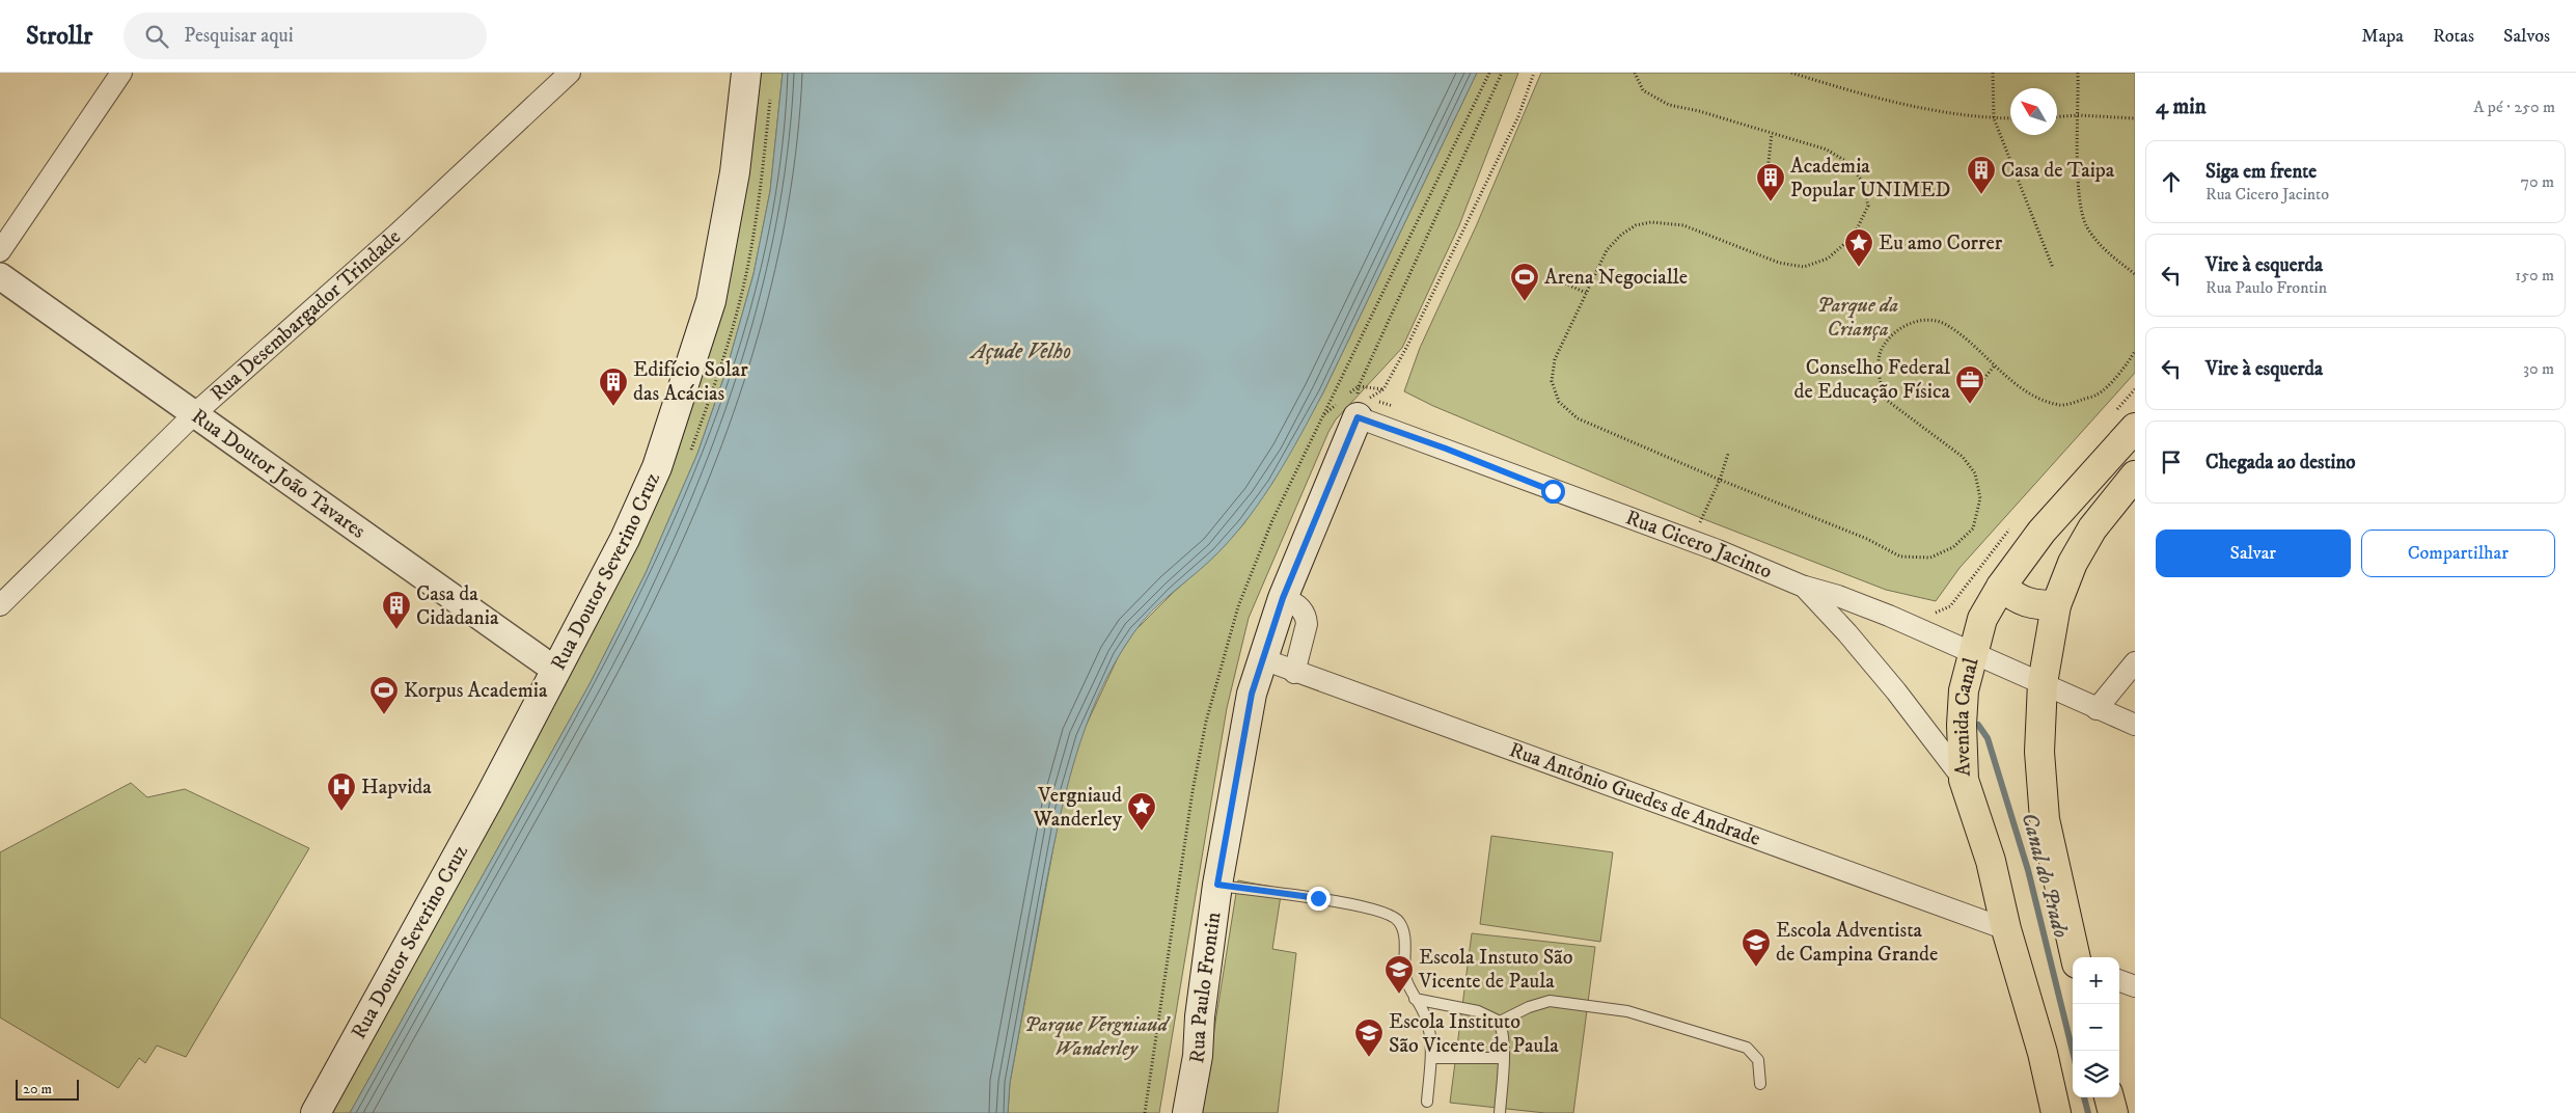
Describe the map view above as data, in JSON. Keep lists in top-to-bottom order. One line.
{"streets":{"main road":["Rua Doutor Severino Cruz","Avenida Canal","Rua Paulo Frontin"],"street":["Rua Desembargador Trindade","Rua Doutor João Tavares","Rua Cicero Jacinto","Rua Antônio Guedes de Andrade"]},"crossings":[["Rua Desembargador Trindade","Rua Doutor João Tavares"],["Rua Doutor João Tavares","Rua Doutor Severino Cruz"],["Rua Cicero Jacinto","Avenida Canal"],["Rua Cicero Jacinto","Rua Paulo Frontin"],["Avenida Canal","Rua Antônio Guedes de Andrade"],["Rua Antônio Guedes de Andrade","Rua Paulo Frontin"]],"water":["Açude Velho","Canal do Prado"],"parks":["Parque da Criança","Parque Vergniaud Wanderley"],"places":{"building":["Casa de Taipa","Academia Popular UNIMED","Edifício Solar das Acácias","Casa da Cidadania"],"place":["Eu amo Correr","Vergniaud Wanderley"],"sports":["Arena Negocialle","Korpus Academia"],"office":["Conselho Federal de Educação Física"],"hospital":["Hapvida"],"school or university":["Escola Adventista de Campina Grande","Escola Instuto São Vicente de Paula","Escola Instituto São Vicente de Paula"]},"scale_bar":"20 m","north":"top left","page":{"header":"Strollr","search":"Pesquisar aqui","nav":["Mapa","Rotas","Salvos"],"heading":["4 min","A pé · 250 m"],"list":[["Siga em frente","Rua Cicero Jacinto","70 m"],["Vire à esquerda","Rua Paulo Frontin","150 m"],["Vire à esquerda","30 m"],"Chegada ao destino"],"buttons":["Salvar","Compartilhar"],"map_buttons":["+","−"],"scale":"20 m"}}
